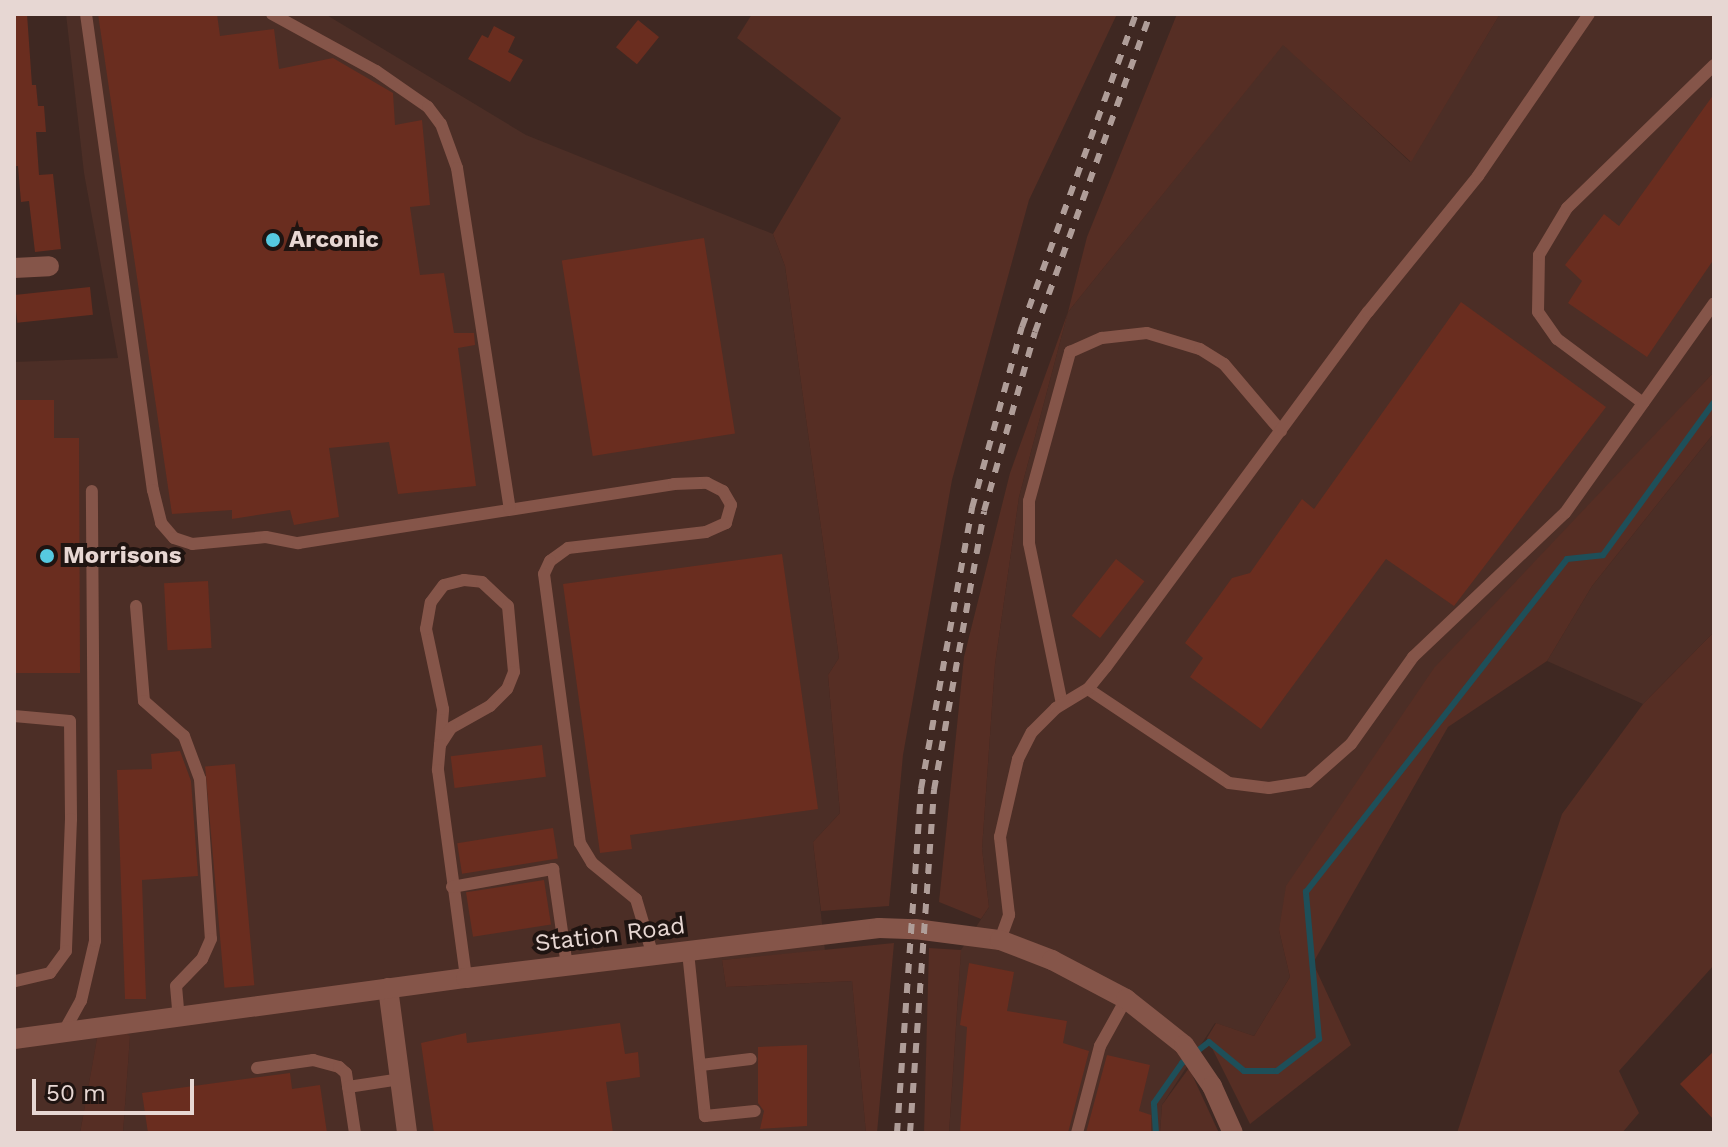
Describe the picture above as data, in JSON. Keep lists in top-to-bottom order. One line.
{"streets":{"street":["Station Road"]},"places":["Arconic","Morrisons"],"scale_bar":"50 m"}
